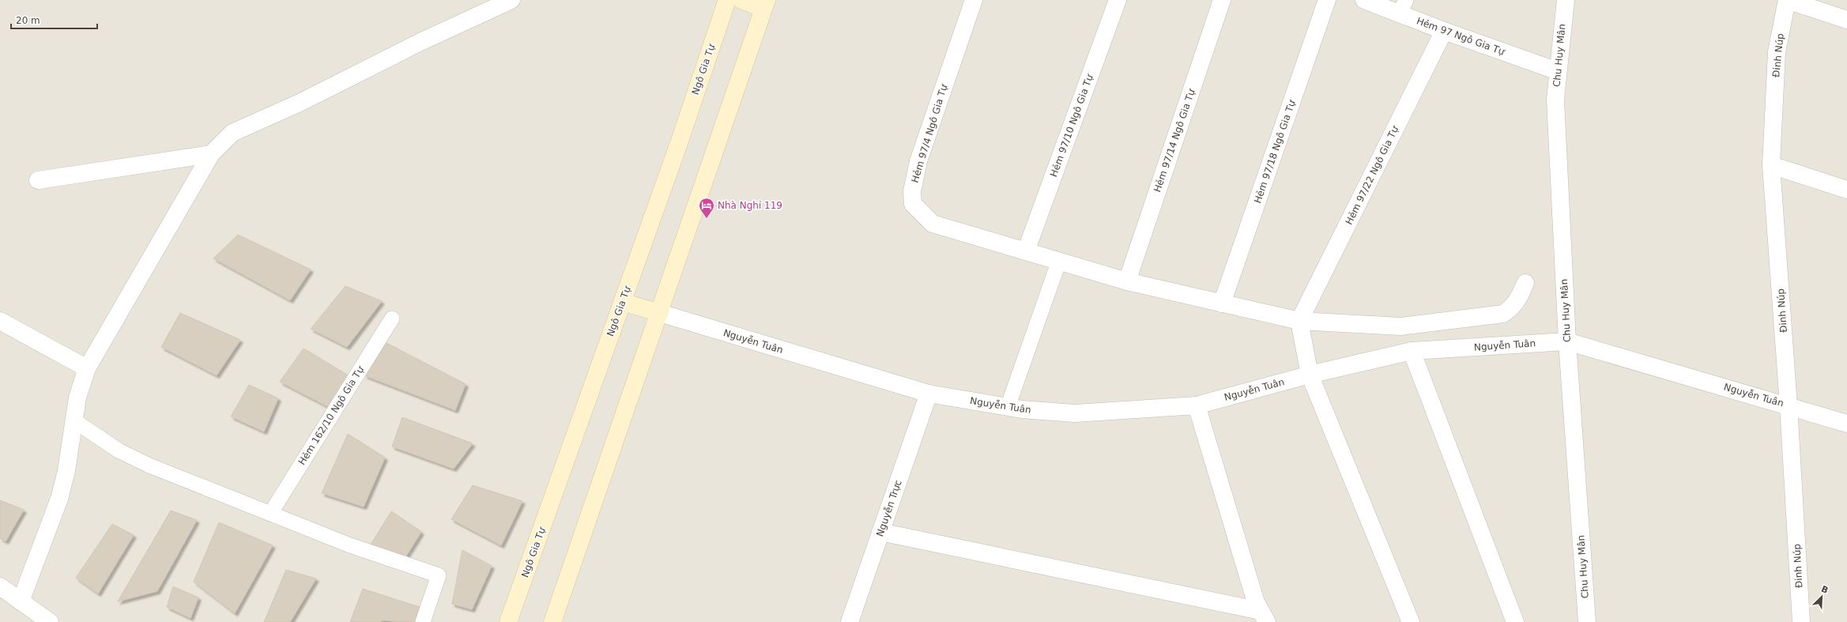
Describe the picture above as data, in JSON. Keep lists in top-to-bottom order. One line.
{"streets":{"main road":["Ngô Gia Tự"],"street":["Hẻm 97 Ngô Gia Tự","Chu Huy Mân","Đinh Núp","Hẻm 97/10 Ngô Gia Tự","Hẻm 97/4 Ngô Gia Tự","Hẻm 97/14 Ngô Gia Tự","Hẻm 97/18 Ngô Gia Tự","Hẻm 97/22 Ngô Gia Tự","Nguyễn Tuân","Nguyễn Trực"],"lane":["Hẻm 162/10 Ngô Gia Tự"]},"crossings":[["Hẻm 97 Ngô Gia Tự","Chu Huy Mân"],["Hẻm 97 Ngô Gia Tự","Hẻm 97/22 Ngô Gia Tự"],["Chu Huy Mân","Nguyễn Tuân"],["Đinh Núp","Nguyễn Tuân"],["Hẻm 97/10 Ngô Gia Tự","Hẻm 97/4 Ngô Gia Tự"],["Hẻm 97/4 Ngô Gia Tự","Hẻm 97/14 Ngô Gia Tự"],["Hẻm 97/4 Ngô Gia Tự","Hẻm 97/18 Ngô Gia Tự"],["Hẻm 97/4 Ngô Gia Tự","Hẻm 97/22 Ngô Gia Tự"],["Nguyễn Tuân","Nguyễn Trực"]],"places":{"hotel":["Nhà Nghỉ 119"]},"scale_bar":"20 m","north":"top right"}
